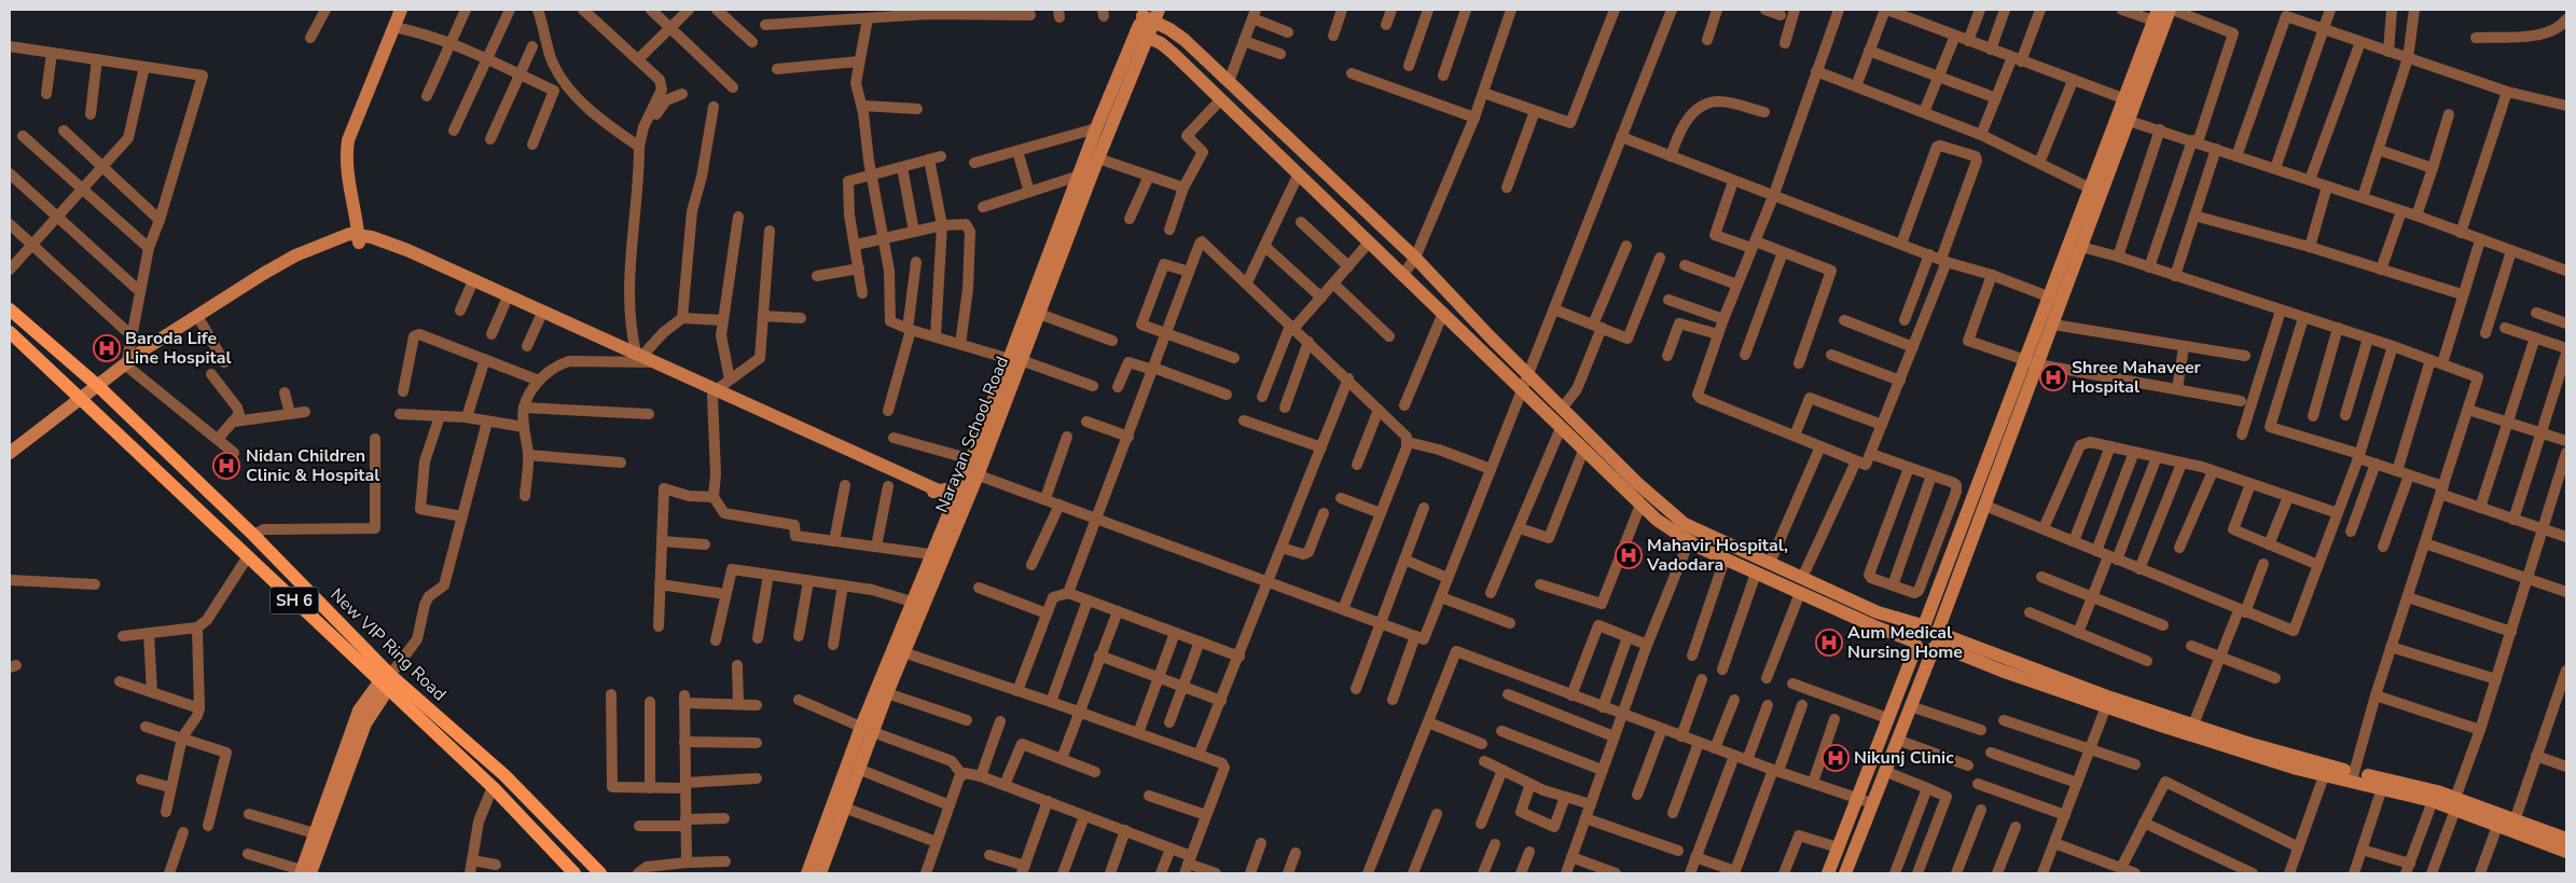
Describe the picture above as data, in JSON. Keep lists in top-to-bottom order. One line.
{"streets":{"main road":["SH 6","New VIP Ring Road"],"street":["Narayan School Road"]},"places":{"hospital":["Baroda Life Line Hospital","Shree Mahaveer Hospital","Nidan Children Clinic & Hospital","Mahavir Hospital, Vadodara","Aum Medical Nursing Home","Nikunj Clinic"]}}
